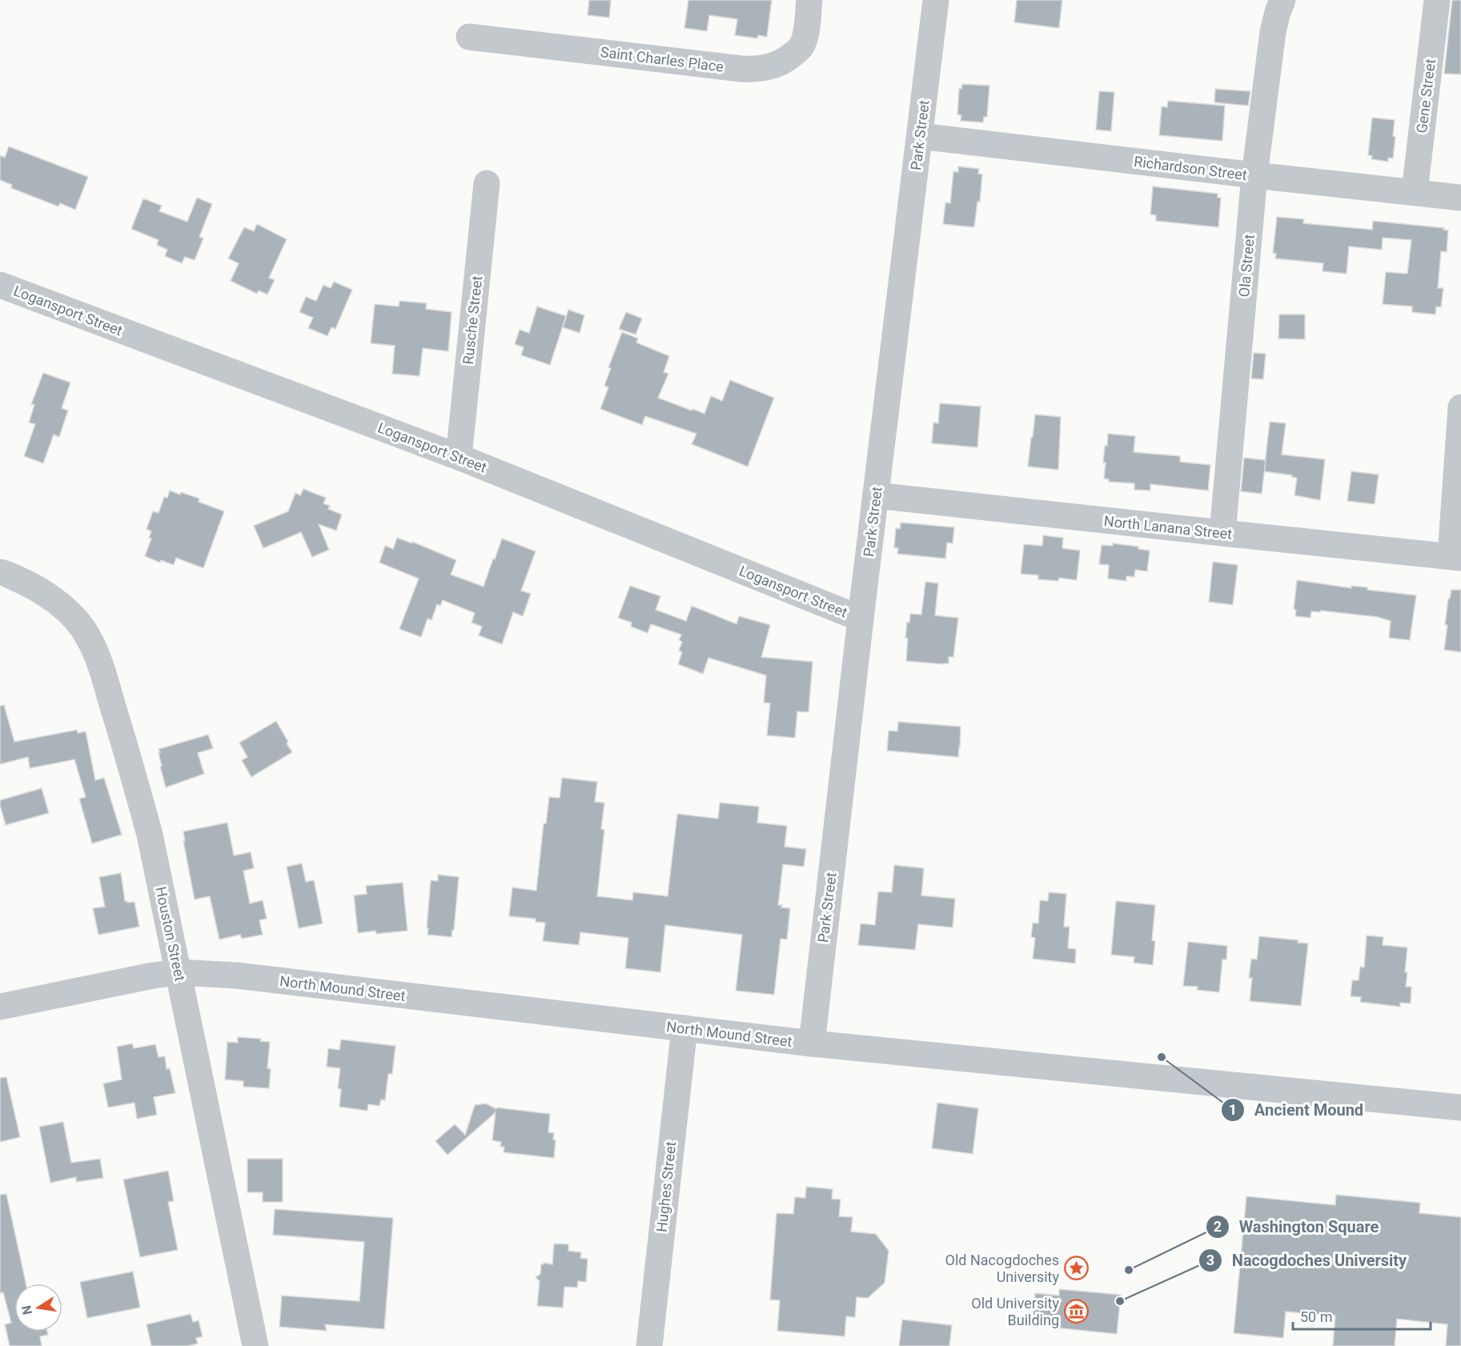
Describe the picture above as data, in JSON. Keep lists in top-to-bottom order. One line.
{"streets":{"street":["Saint Charles Place","Gene Street","Park Street","Richardson Street","Ola Street","Logansport Street","Rusche Street","North Lanana Street","Houston Street","North Mound Street","Hughes Street"]},"crossings":[["Gene Street","Richardson Street"],["Park Street","Richardson Street"],["Park Street","Logansport Street"],["Park Street","North Lanana Street"],["Park Street","North Mound Street"],["Richardson Street","Ola Street"],["Ola Street","North Lanana Street"],["Logansport Street","Rusche Street"],["Houston Street","North Mound Street"],["North Mound Street","Hughes Street"]],"places":{"other":["Ancient Mound","Washington Square","Nacogdoches University"],"place":["Old Nacogdoches University"],"museum":["Old University Building"]},"scale_bar":"50 m","north":"left"}
